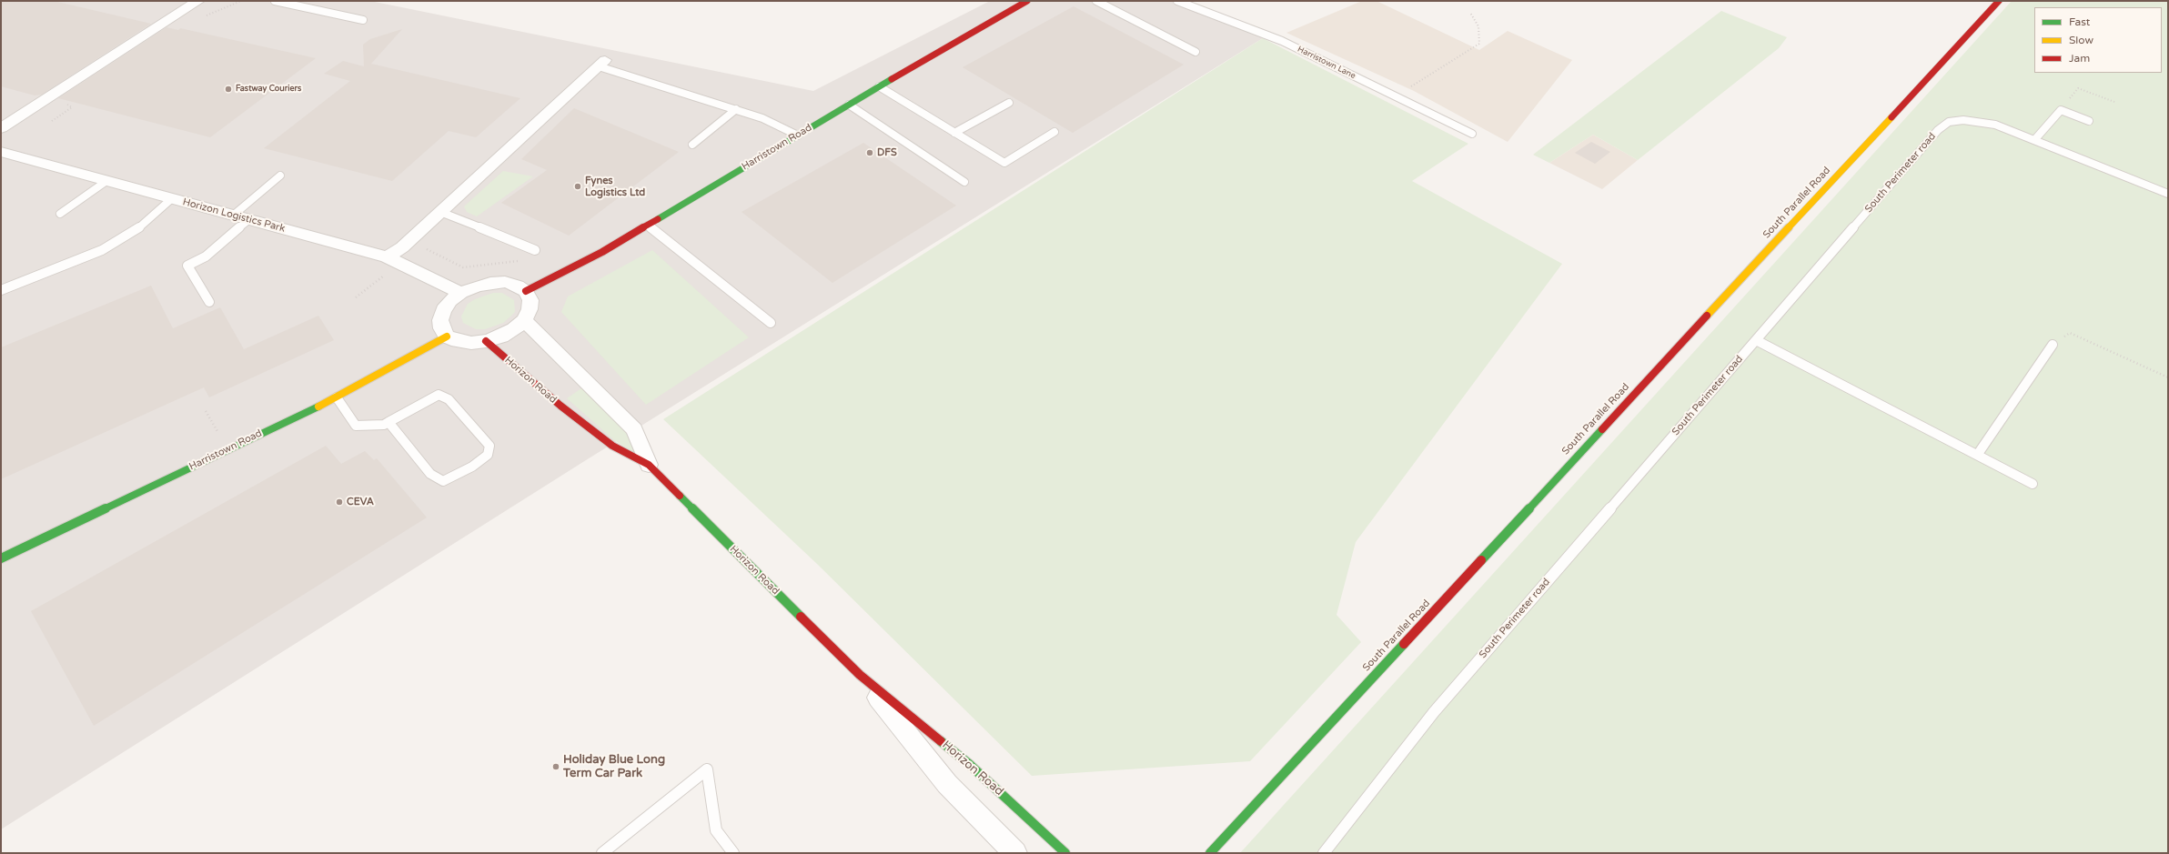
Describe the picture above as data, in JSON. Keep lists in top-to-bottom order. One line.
{"streets":{"street":["Harristown Road","South Parallel Road","Horizon Logistics Park","Horizon Road"],"lane":["Harristown Lane","South Perimeter road"]},"crossings":[["Harristown Road","Horizon Logistics Park"],["Harristown Road","Horizon Road"],["Horizon Logistics Park","Horizon Road"]],"places":["Fastway Couriers","DFS","Fynes Logistics Ltd","CEVA","Holiday Blue Long Term Car Park"],"legend":["Fast","Slow","Jam"]}
